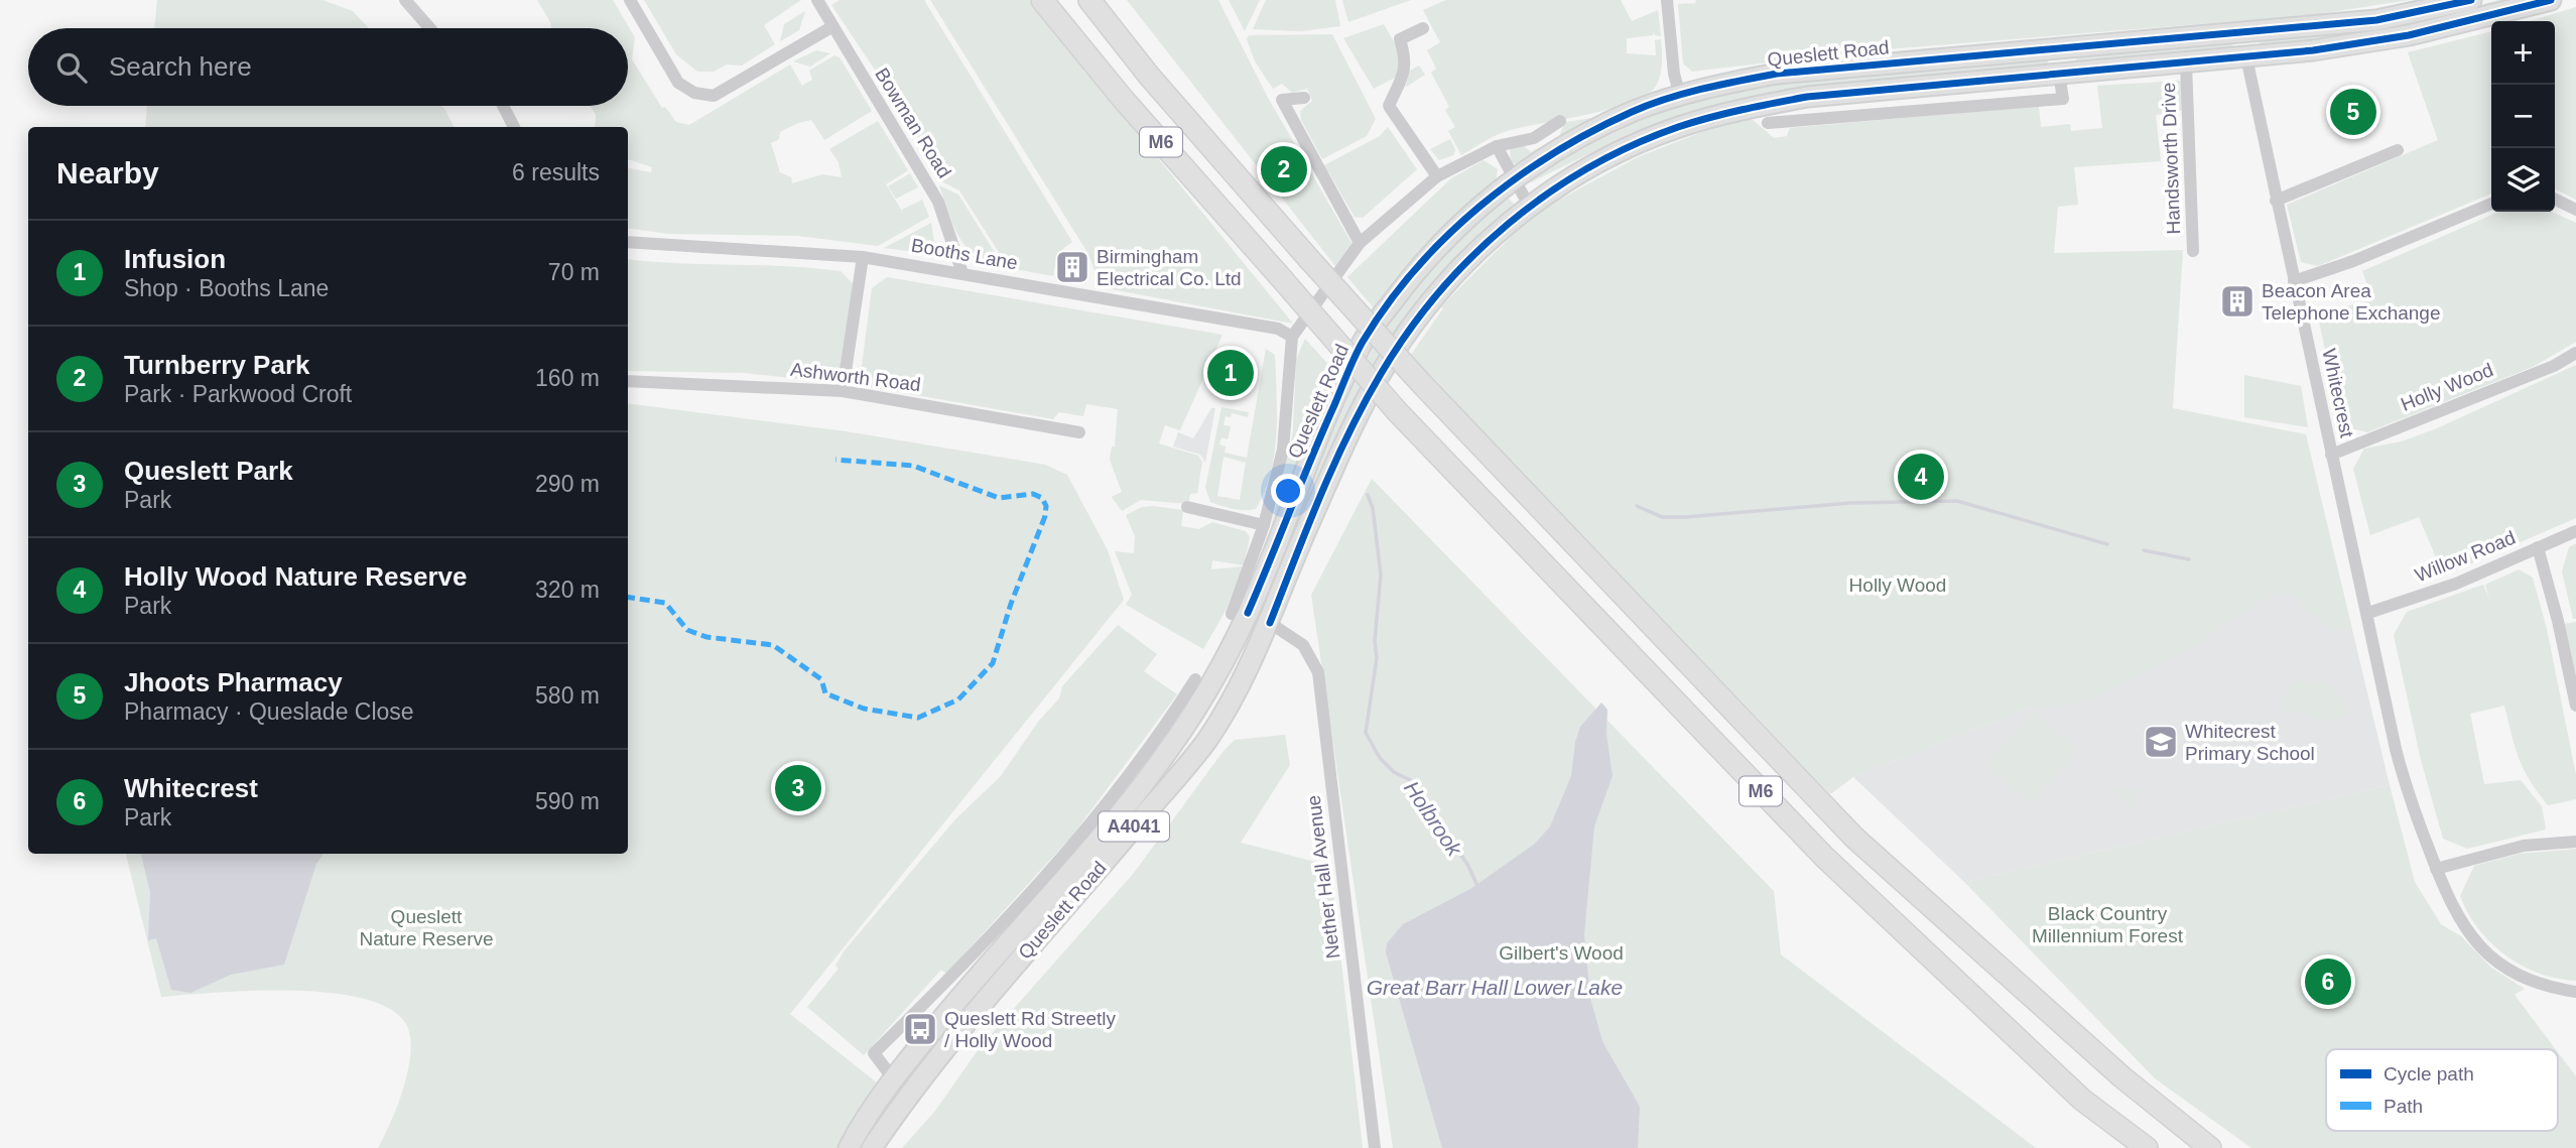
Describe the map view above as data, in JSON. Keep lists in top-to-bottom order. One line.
{"streets":{"highway":["Queslett Road","M6","A4041"],"street":["Bowman Road","Handsworth Drive","Booths Lane","Ashworth Road","Holly Wood","Whitecrest","Willow Road","Nether Hall Avenue"]},"crossings":[["Queslett Road","Handsworth Drive"],["Queslett Road","Booths Lane"],["Queslett Road","Whitecrest"],["Queslett Road","Nether Hall Avenue"],["Bowman Road","Booths Lane"],["Holly Wood","Whitecrest"],["Whitecrest","Willow Road"]],"water":["Holbrook","Great Barr Hall Lower Lake"],"parks":["Holly Wood","Black Country Millennium Forest","Queslett Nature Reserve","Gilbert's Wood"],"places":{"building":["Birmingham Electrical Co. Ltd","Beacon Area Telephone Exchange"],"school or university":["Whitecrest Primary School"],"bus stop":["Queslett Rd Streetly / Holly Wood"]},"legend":["Cycle path","Path"],"page":{"map_buttons":["+","−"],"search":"Search here","pins":["5","2","1","4","3","6"],"heading":["Nearby","6 results"],"list":[{"mark":"1","name":"Infusion","note":"Shop · Booths Lane","value":"70 m"},{"mark":"2","name":"Turnberry Park","note":"Park · Parkwood Croft","value":"160 m"},{"mark":"3","name":"Queslett Park","note":"Park","value":"290 m"},{"mark":"4","name":"Holly Wood Nature Reserve","note":"Park","value":"320 m"},{"mark":"5","name":"Jhoots Pharmacy","note":"Pharmacy · Queslade Close","value":"580 m"},{"mark":"6","name":"Whitecrest","note":"Park","value":"590 m"}]}}
